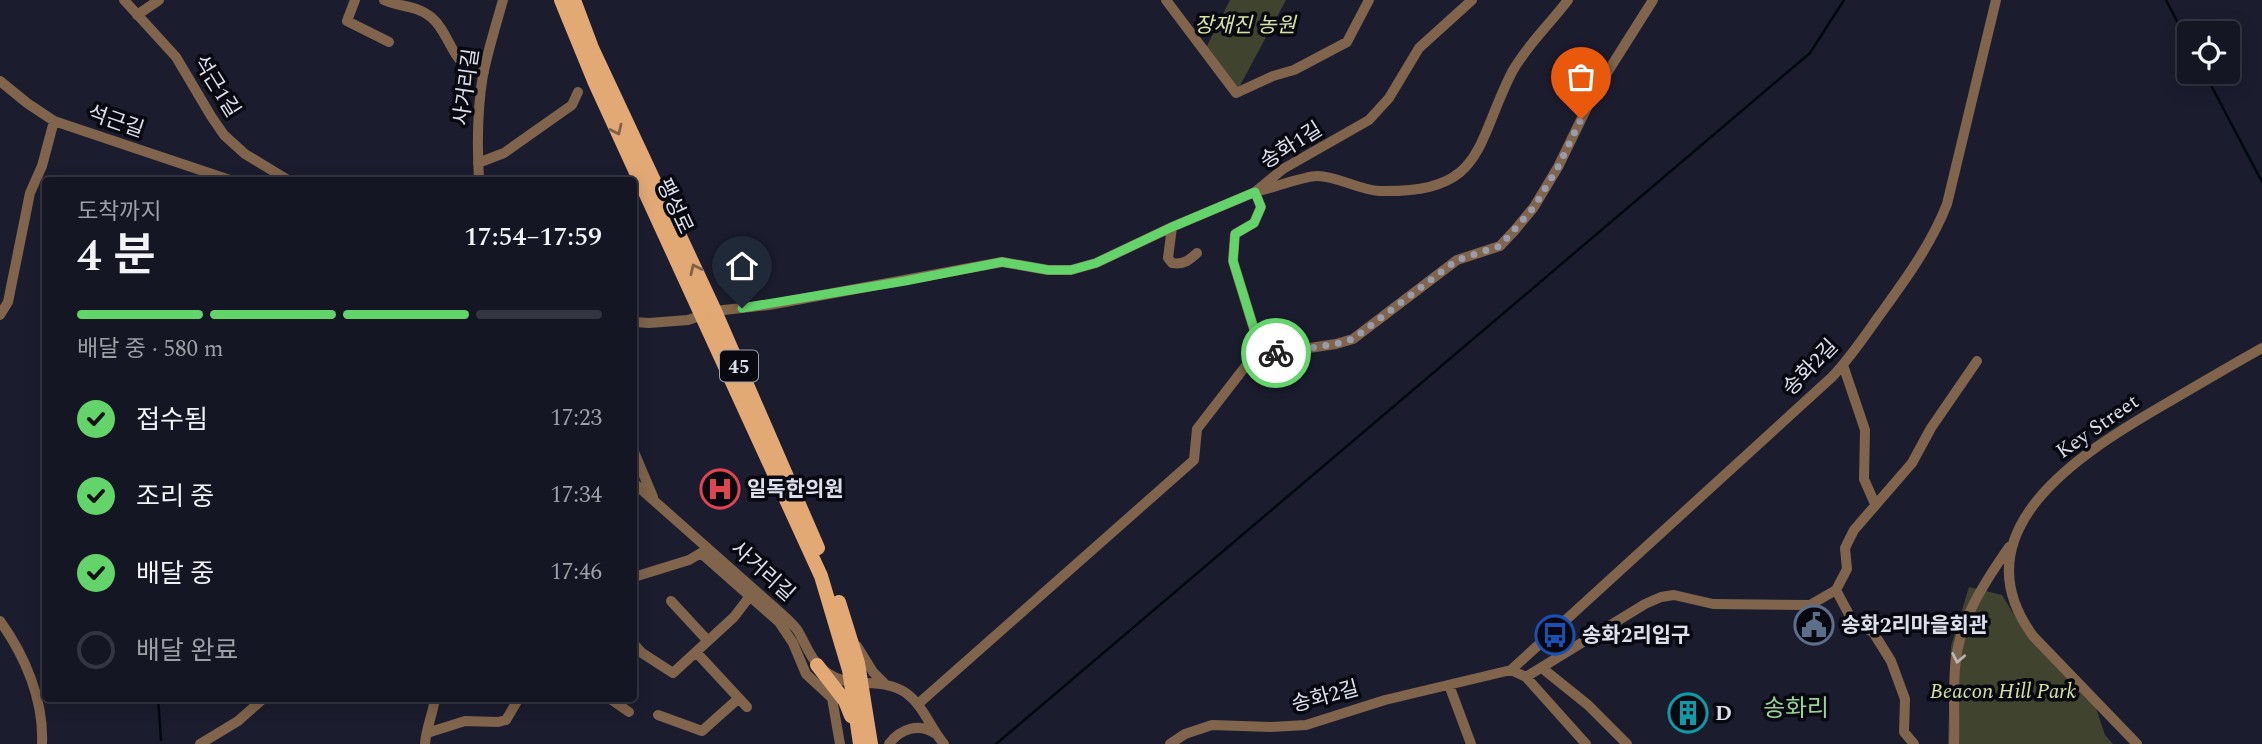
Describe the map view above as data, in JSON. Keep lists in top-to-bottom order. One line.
{"streets":{"main road":["팽성로","45"],"street":["석근1길","사거리길","석근길","송화1길","송화2길","Key Street"]},"crossings":[["송화1길","팽성로"]],"districts":["송화리"],"parks":["장재진 농원","Beacon Hill Park"],"places":{"hospital":["일독한의원"],"public building":["송화2리마을회관"],"bus stop":["송화2리입구"],"building":["D"]},"page":{"heading":["4 분","도착까지","17:54–17:59"],"bar":"배달 중 · 580 m","list":[["접수됨","17:23"],["조리 중","17:34"],["배달 중","17:46"],"배달 완료"]}}
